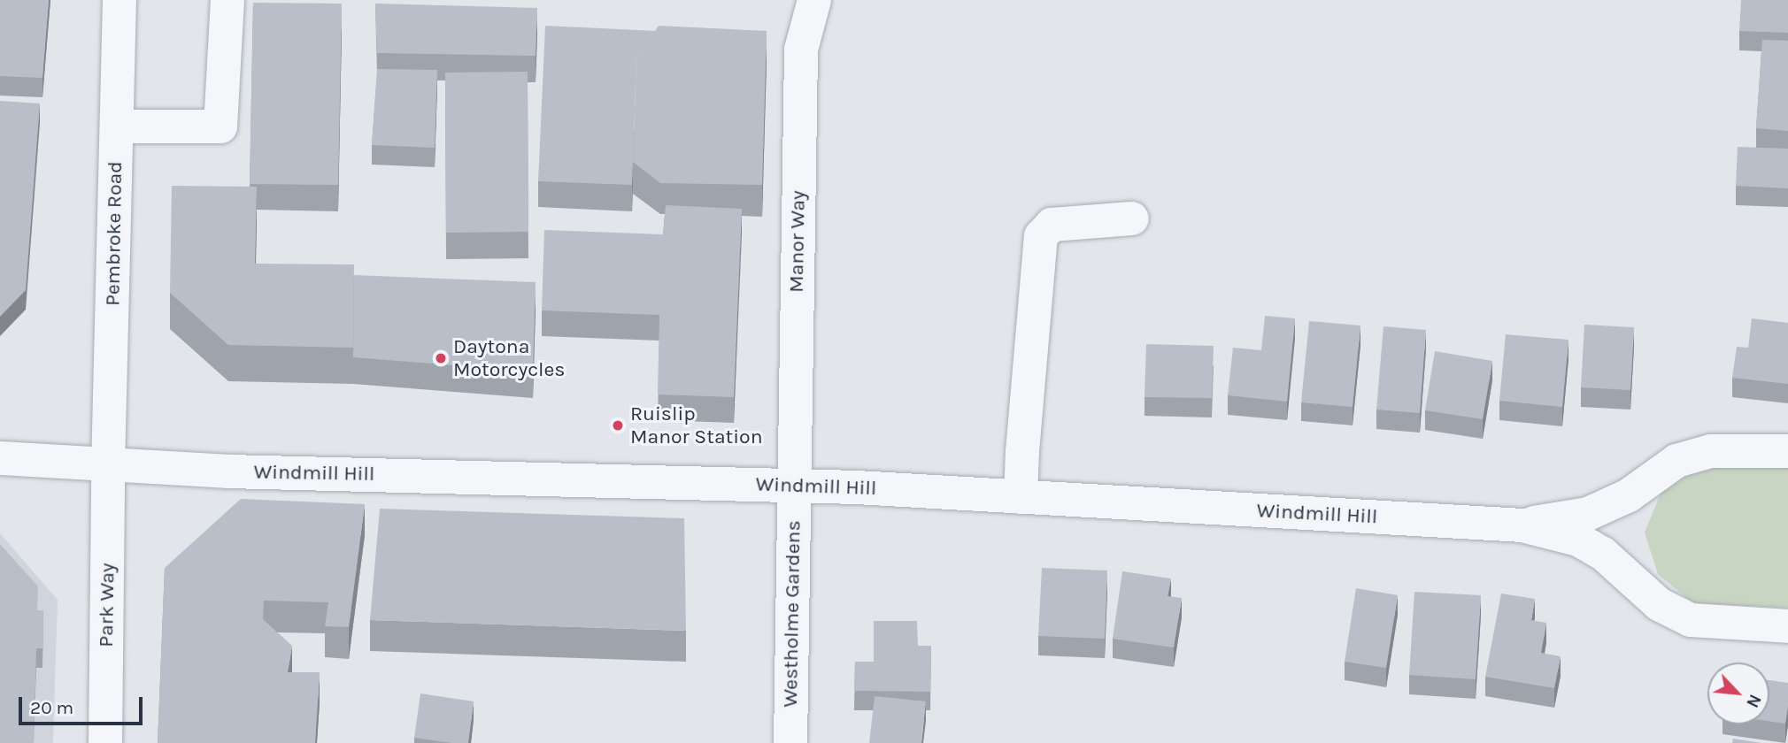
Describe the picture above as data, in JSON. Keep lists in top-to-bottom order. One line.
{"streets":{"street":["Pembroke Road","Manor Way","Windmill Hill","Park Way","Westholme Gardens"]},"crossings":[["Pembroke Road","Windmill Hill"],["Pembroke Road","Park Way"],["Manor Way","Windmill Hill"],["Manor Way","Westholme Gardens"],["Windmill Hill","Park Way"],["Windmill Hill","Westholme Gardens"]],"places":["Daytona Motorcycles","Ruislip Manor Station"],"scale_bar":"20 m","north":"bottom right"}
